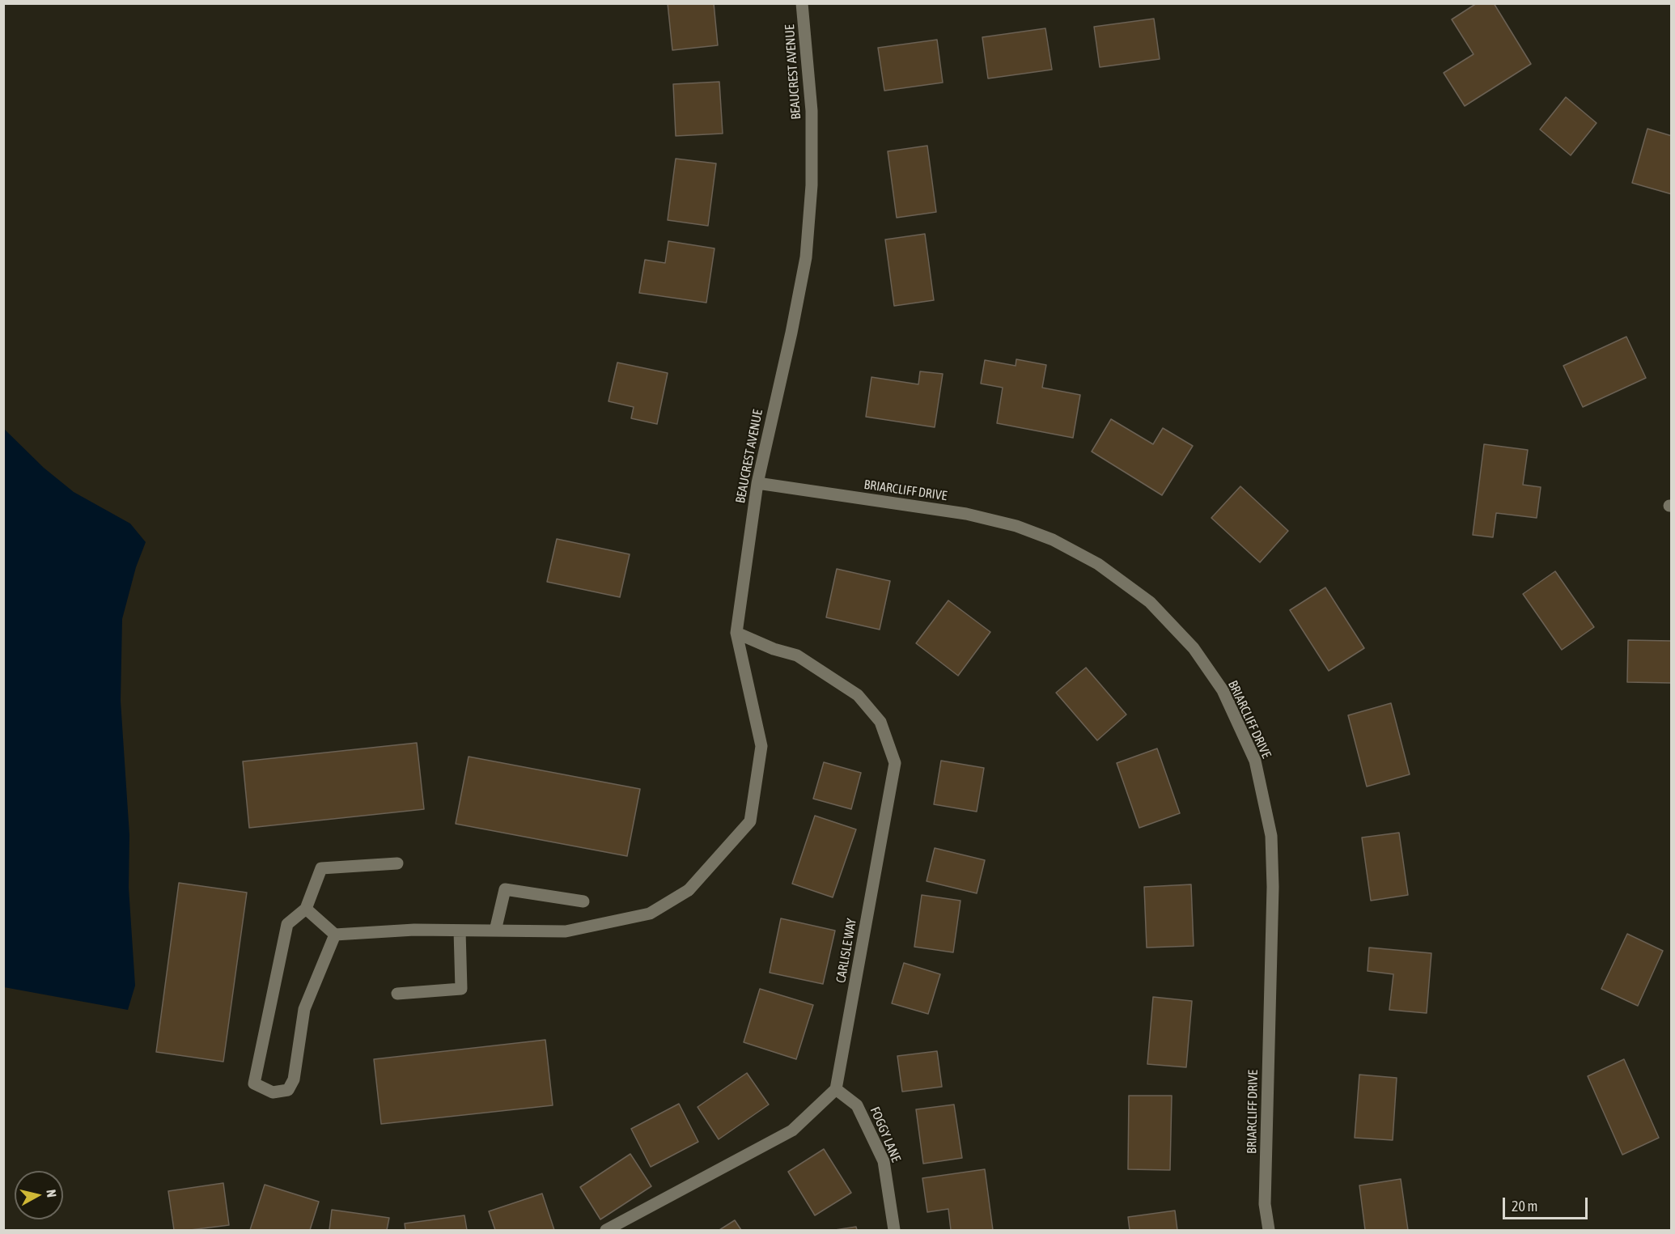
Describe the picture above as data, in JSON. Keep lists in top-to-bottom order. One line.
{"streets":{"street":["BEAUCREST AVENUE","BRIARCLIFF DRIVE","CARLISLE WAY","FOGGY LANE"]},"crossings":[["BEAUCREST AVENUE","BRIARCLIFF DRIVE"],["BEAUCREST AVENUE","CARLISLE WAY"],["CARLISLE WAY","FOGGY LANE"]],"scale_bar":"20 m","north":"right"}
